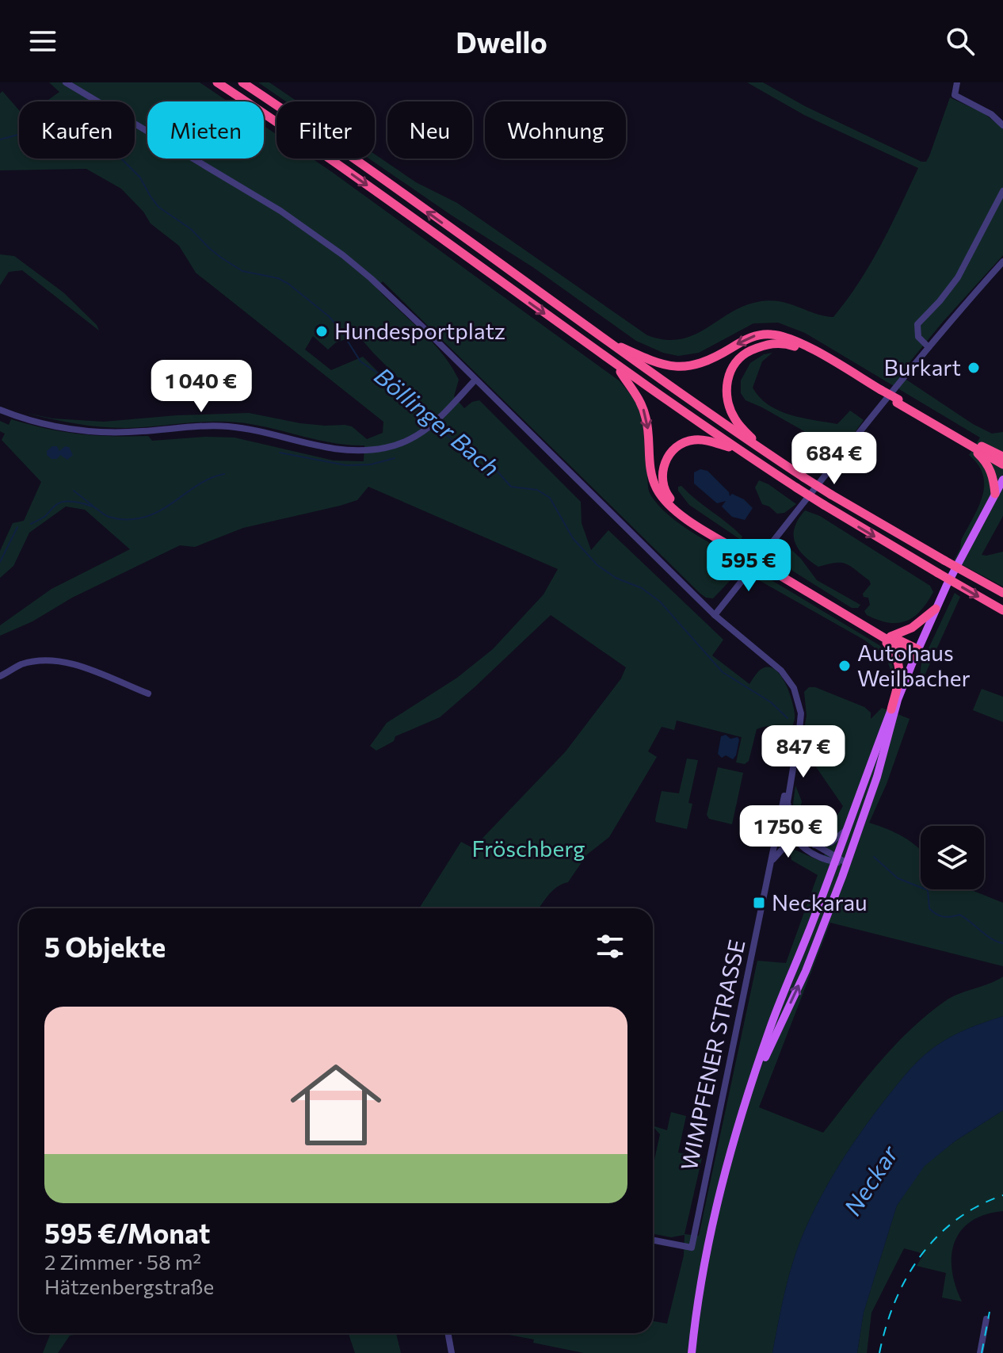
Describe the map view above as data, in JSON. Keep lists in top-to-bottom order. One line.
{"streets":{"street":["WIMPFENER STRASSE"]},"water":["Böllinger Bach","Neckar"],"parks":["Fröschberg"],"places":{"other":["Hundesportplatz","Burkart","Autohaus Weilbacher"],"transit":["Neckarau"]},"page":{"header":"Dwello","chip":["Kaufen","Mieten","Filter","Neu","Wohnung"],"price":["1 040 €","684 €","595 €","847 €","1 750 €"],"heading":"5 Objekte","list":[{"name":"595 €/Monat","note":"2 Zimmer · 58 m² · Hätzenbergstraße"}]}}
